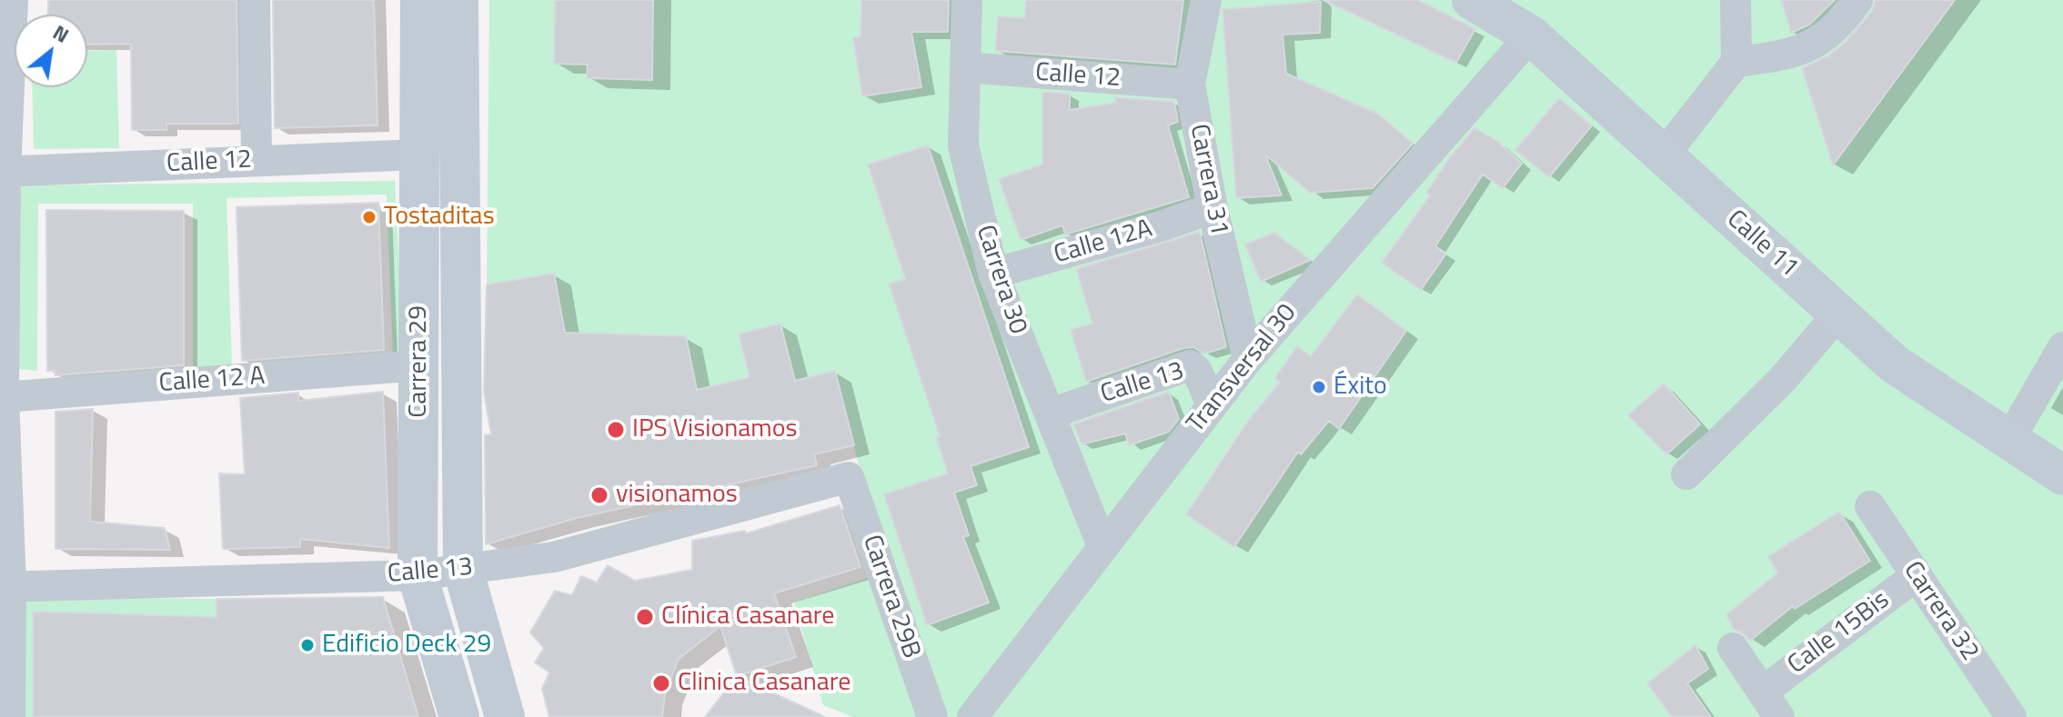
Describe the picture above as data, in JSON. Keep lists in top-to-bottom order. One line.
{"streets":{"main road":["Calle 11","Carrera 29"],"street":["Calle 12","Carrera 31","Calle 12A","Carrera 30","Transversal 30","Calle 12 A","Calle 13","Carrera 29B","Carrera 32","Calle 15Bis"]},"crossings":[["Calle 12","Carrera 31"],["Calle 12","Carrera 30"],["Calle 12","Carrera 29"],["Carrera 31","Calle 12A"],["Carrera 31","Transversal 30"],["Calle 12A","Carrera 30"],["Calle 11","Transversal 30"],["Carrera 30","Transversal 30"],["Carrera 30","Calle 13"],["Carrera 29","Calle 12 A"],["Carrera 29","Calle 13"],["Transversal 30","Calle 13"],["Calle 13","Carrera 29B"],["Carrera 32","Calle 15Bis"]],"places":["Tostaditas","Éxito","IPS Visionamos","visionamos","Clínica Casanare","Edificio Deck 29","Clinica Casanare"],"north":"top right"}
